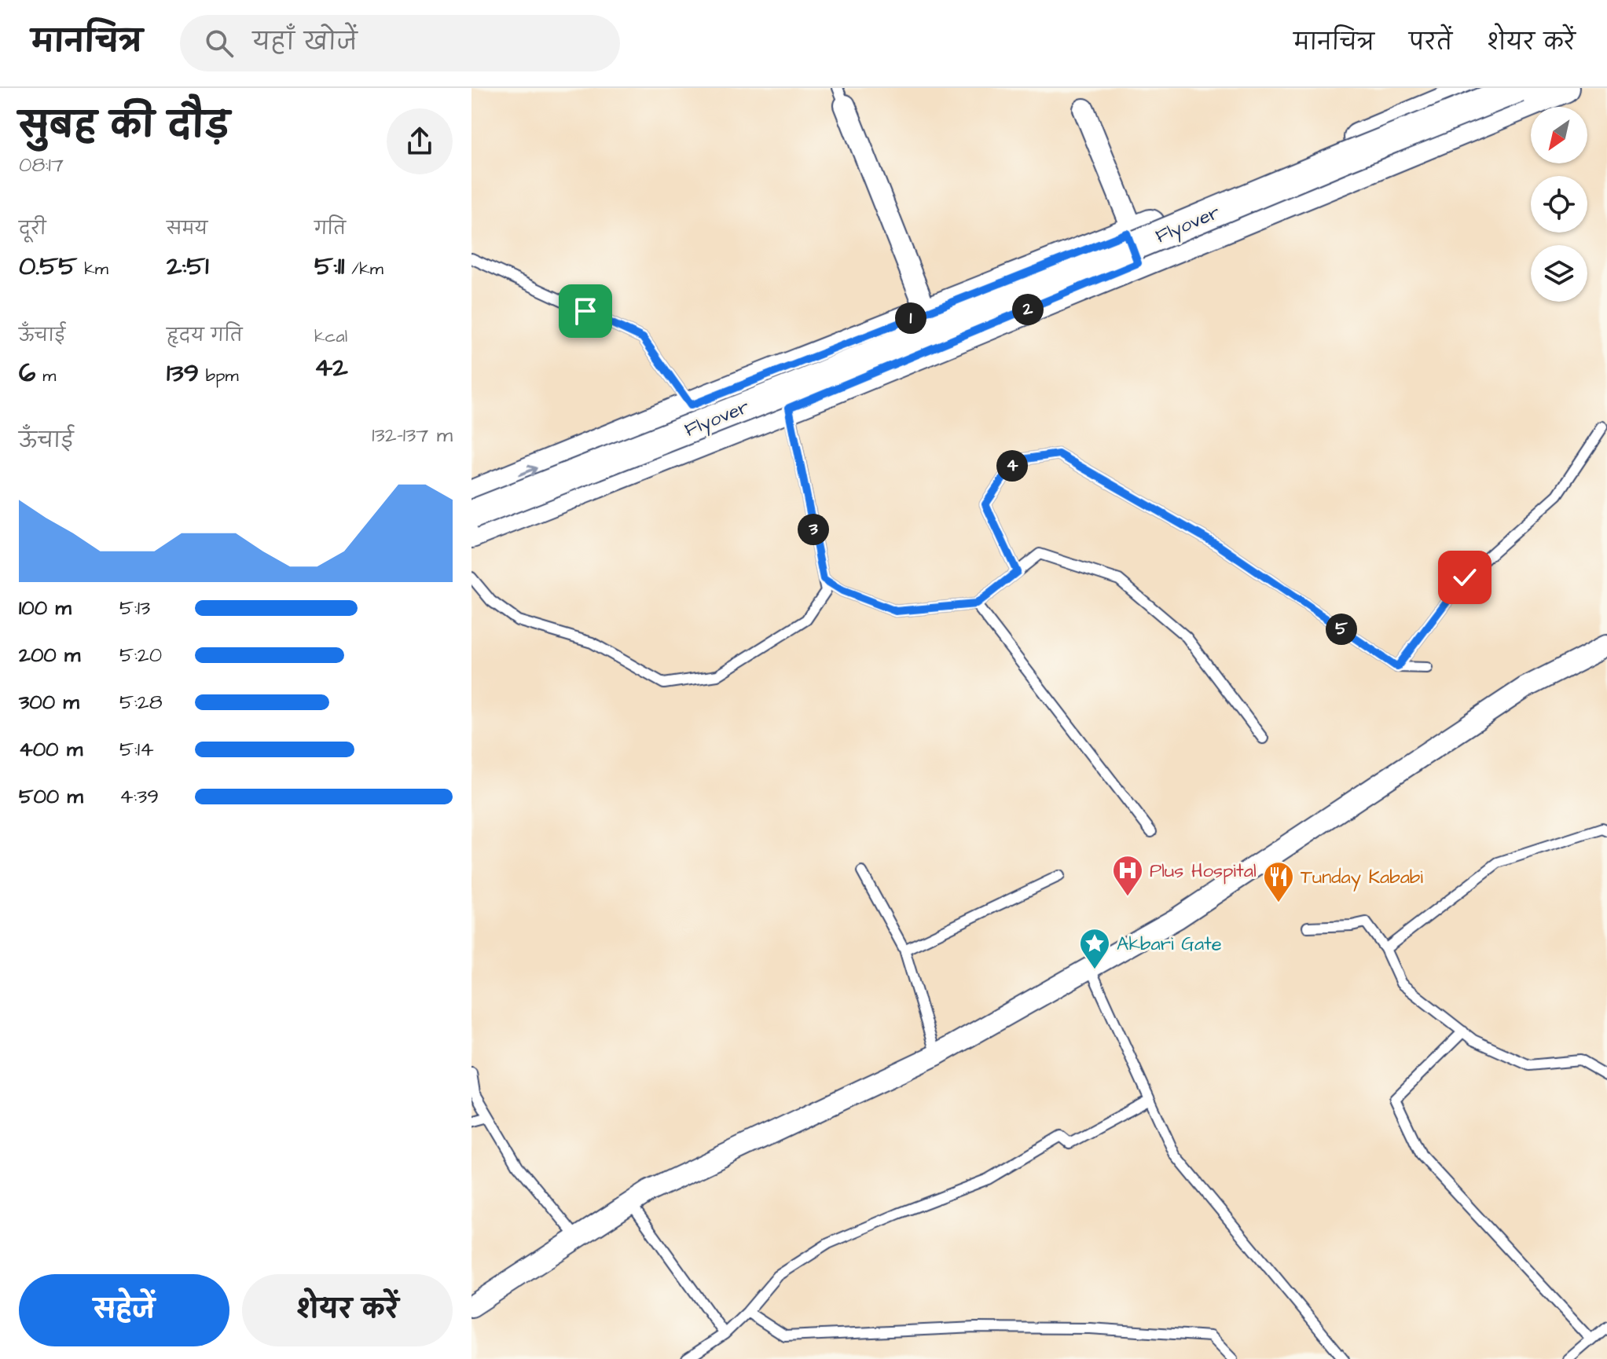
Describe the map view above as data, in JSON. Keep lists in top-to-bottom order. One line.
{"streets":{"main road":["Flyover"]},"places":{"hospital":["Plus Hospital"],"restaurant":["Tunday Kababi"],"place":["Akbari Gate"]},"north":"bottom left","page":{"header":"मानचित्र","search":"यहाँ खोजें","nav":["मानचित्र","परतें","शेयर करें"],"heading":["सुबह की दौड़","08:17"],"stats":[["दूरी","0.55 km"],["समय","2:51"],["गति","5:11 /km"],["ऊँचाई","6 m"],["हृदय गति","139 bpm"],["kcal","42"]],"pins":["2","1","4","3","5"],"chart":["ऊँचाई","132–137 m"],"list":[{"name":"100 m","note":"5:13"},{"name":"200 m","note":"5:20"},{"name":"300 m","note":"5:28"},{"name":"400 m","note":"5:14"},{"name":"500 m","note":"4:39"}],"buttons":["सहेजें","शेयर करें"]}}
